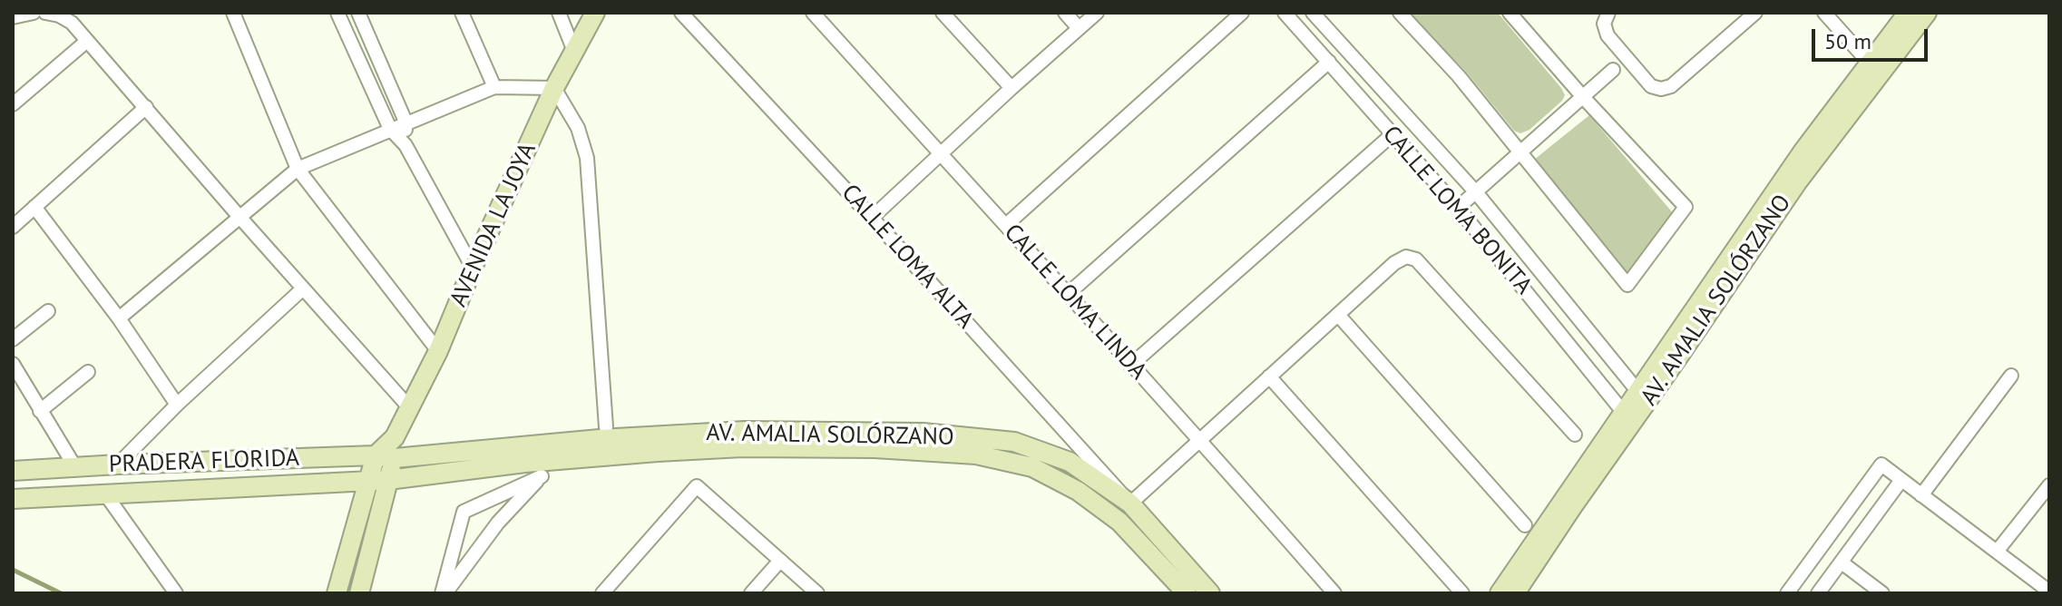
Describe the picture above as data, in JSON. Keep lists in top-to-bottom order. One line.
{"streets":{"main road":["AVENIDA LA JOYA","AV. AMALIA SOLÓRZANO","PRADERA FLORIDA"],"street":["CALLE LOMA BONITA","CALLE LOMA ALTA","CALLE LOMA LINDA"]},"crossings":[["CALLE LOMA BONITA","AV. AMALIA SOLÓRZANO"],["AVENIDA LA JOYA","AV. AMALIA SOLÓRZANO"],["AVENIDA LA JOYA","PRADERA FLORIDA"],["CALLE LOMA ALTA","AV. AMALIA SOLÓRZANO"],["AV. AMALIA SOLÓRZANO","PRADERA FLORIDA"]],"scale_bar":"50 m"}
